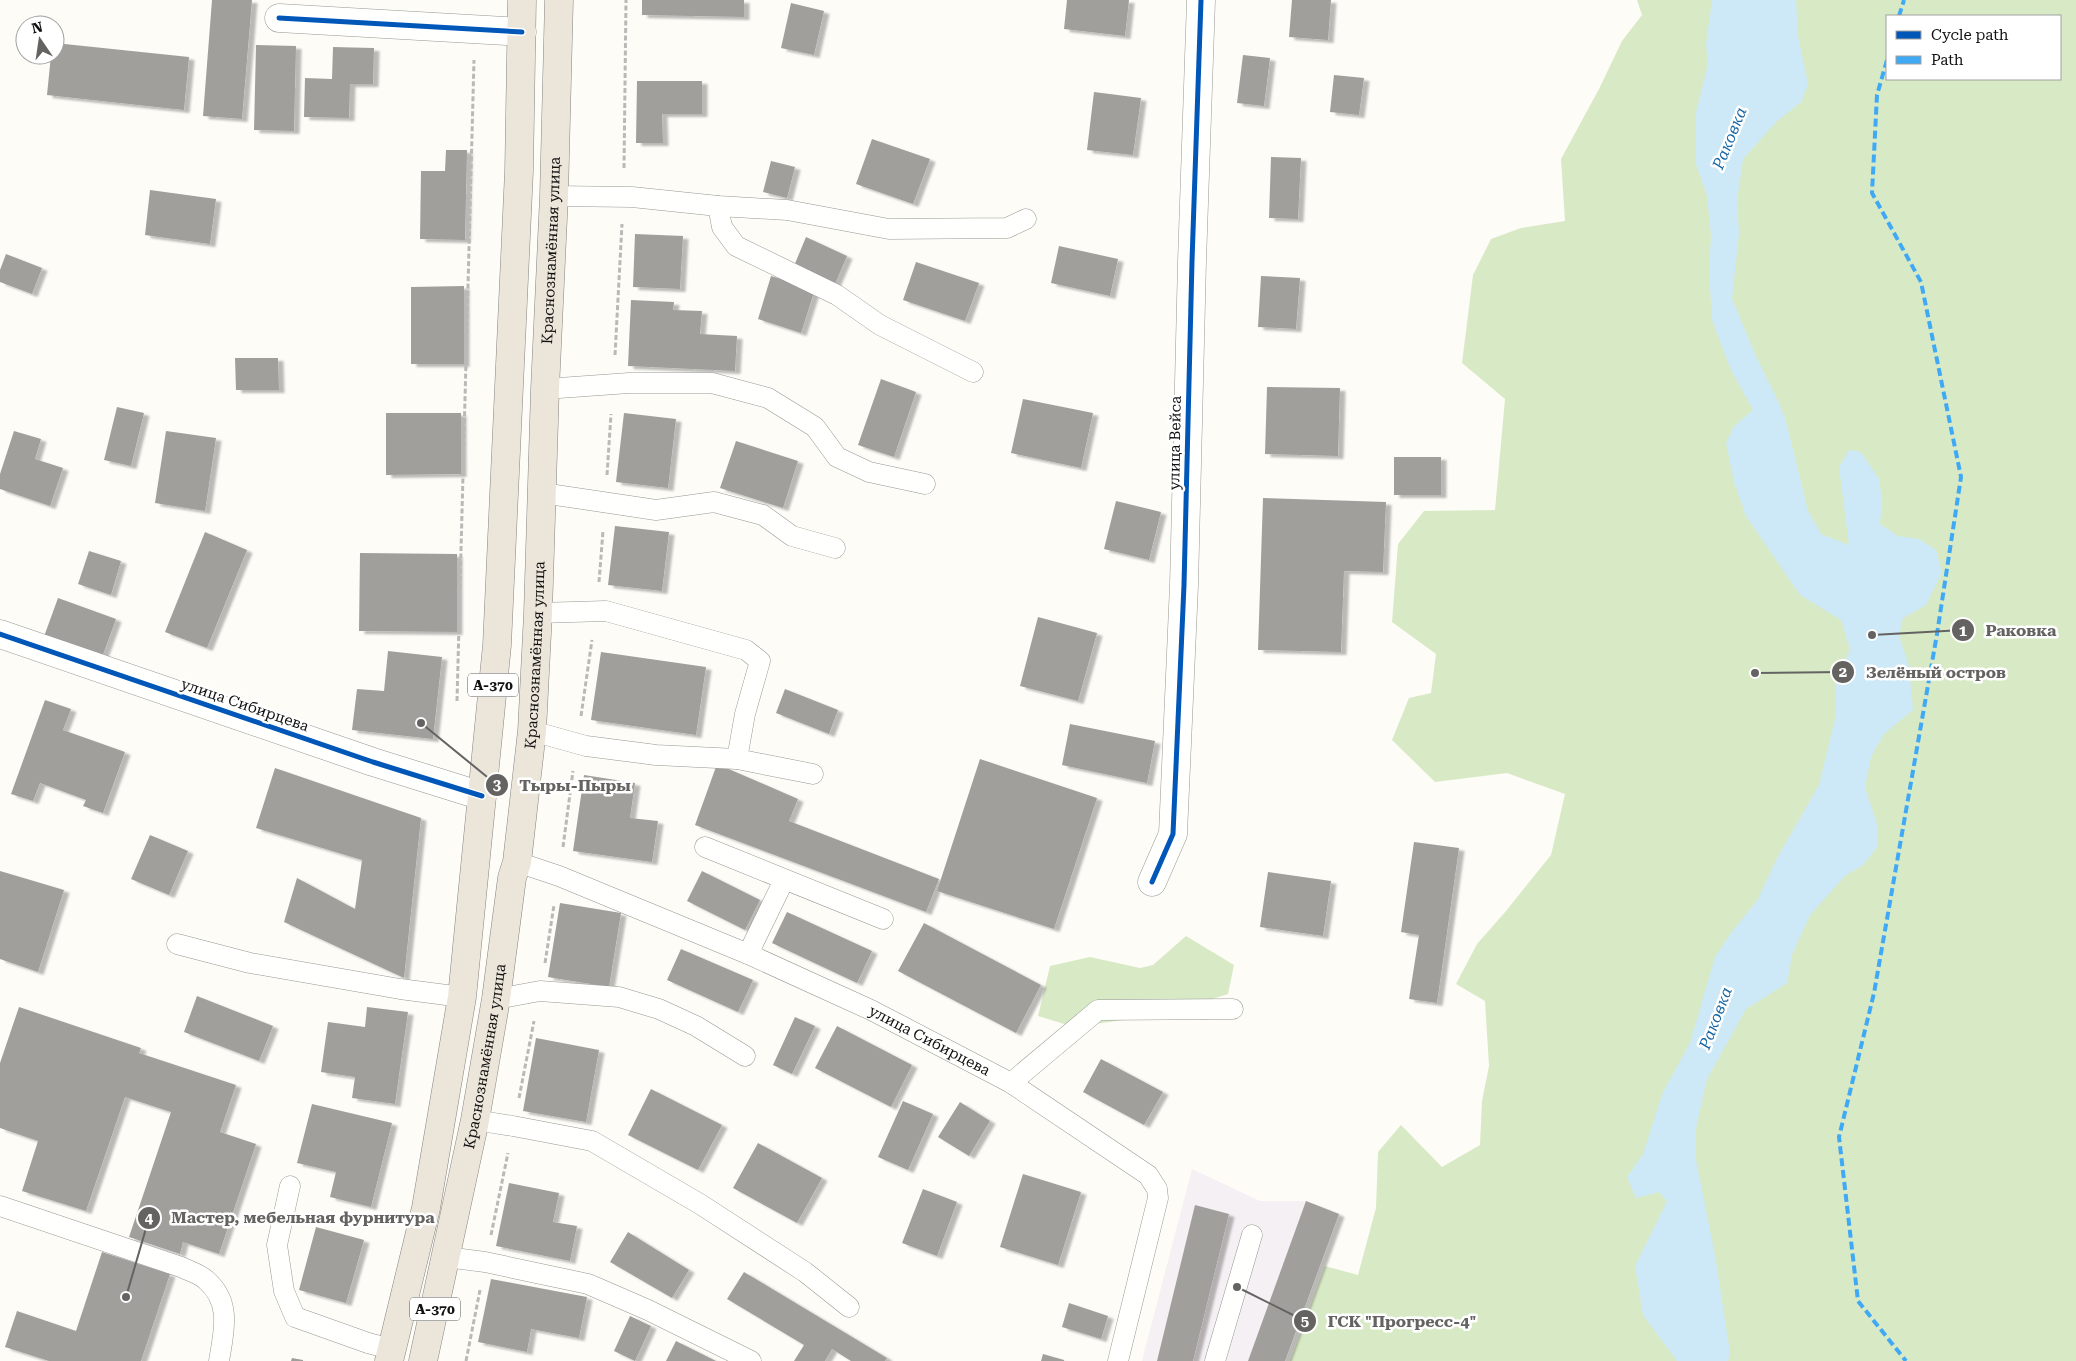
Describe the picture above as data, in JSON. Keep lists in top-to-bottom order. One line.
{"streets":{"highway":["Краснознамённая улица","А-370"],"street":["улица Вейса","улица Сибирцева"]},"crossings":[["Краснознамённая улица","улица Сибирцева"],["А-370","улица Сибирцева"]],"water":["Раковка"],"places":["Раковка","Зелёный остров","Тыры-Пыры","ГСК \"Прогресс-4\"","Мастер, мебельная фурнитура"],"legend":["Cycle path","Path"],"north":"top"}
